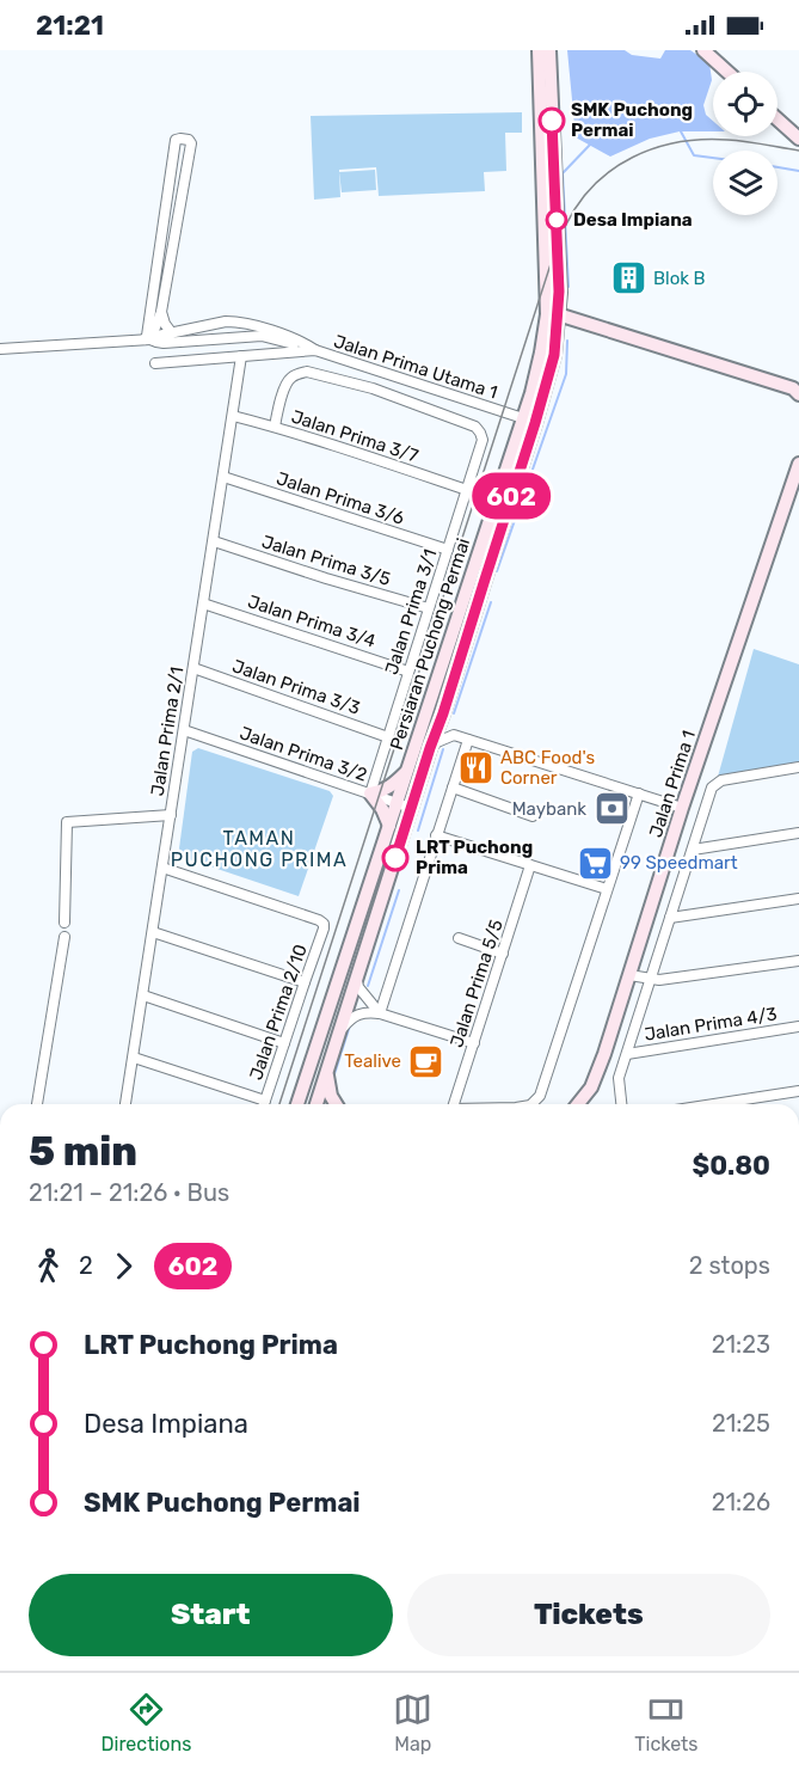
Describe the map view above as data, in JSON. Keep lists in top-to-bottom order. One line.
{"streets":{"main road":["Persiaran Puchong Permai","Jalan Prima 1"],"street":["Jalan Prima Utama 1","Jalan Prima 3/7","Jalan Prima 3/6","Jalan Prima 3/5","Jalan Prima 3/1","Jalan Prima 3/4","Jalan Prima 3/3","Jalan Prima 2/1","Jalan Prima 3/2","Jalan Prima 5/5","Jalan Prima 2/10","Jalan Prima 4/3"]},"crossings":[["Jalan Prima Utama 1","Persiaran Puchong Permai"],["Jalan Prima Utama 1","Jalan Prima 2/1"],["Jalan Prima 3/7","Jalan Prima 3/1"],["Jalan Prima 3/7","Jalan Prima 2/1"],["Jalan Prima 3/6","Jalan Prima 3/1"],["Jalan Prima 3/6","Jalan Prima 2/1"],["Jalan Prima 3/5","Jalan Prima 3/1"],["Jalan Prima 3/5","Jalan Prima 2/1"],["Jalan Prima 3/1","Jalan Prima 3/4"],["Jalan Prima 3/1","Jalan Prima 3/3"],["Jalan Prima 3/1","Jalan Prima 3/2"],["Jalan Prima 3/4","Jalan Prima 2/1"],["Persiaran Puchong Permai","Jalan Prima 3/2"],["Jalan Prima 3/3","Jalan Prima 2/1"],["Jalan Prima 2/1","Jalan Prima 3/2"],["Jalan Prima 2/1","Jalan Prima 2/10"]],"districts":["TAMAN PUCHONG PRIMA"],"places":{"other":["SMK Puchong Permai","Desa Impiana","LRT Puchong Prima"],"building":["Blok B"],"restaurant":["ABC Food's Corner"],"bank":["Maybank"],"supermarket":["99 Speedmart"],"cafe":["Tealive"]},"lines":["bus line 602"],"page":{"status":"21:21","on_map":"602","heading":["5 min","21:21 – 21:26 · Bus","$0.80"],"legs":["2","602","2 stops"],"list":[{"name":"LRT Puchong Prima","value":"21:23"},{"name":"Desa Impiana","value":"21:25"},{"name":"SMK Puchong Permai","value":"21:26"}],"buttons":["Start","Tickets"],"tabs":["Directions","Map","Tickets"]}}
